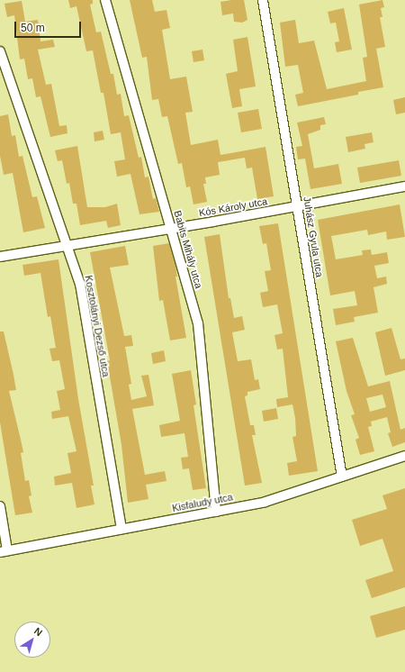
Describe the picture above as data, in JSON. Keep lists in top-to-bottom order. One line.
{"streets":{"street":["Kós Károly utca","Juhász Gyula utca","Babits Mihály utca","Kosztolányi Dezső utca","Kisfaludy utca"]},"crossings":[["Kós Károly utca","Juhász Gyula utca"],["Kós Károly utca","Babits Mihály utca"],["Kós Károly utca","Kosztolányi Dezső utca"],["Juhász Gyula utca","Kisfaludy utca"],["Babits Mihály utca","Kisfaludy utca"],["Kosztolányi Dezső utca","Kisfaludy utca"]],"scale_bar":"50 m","north":"top right"}
